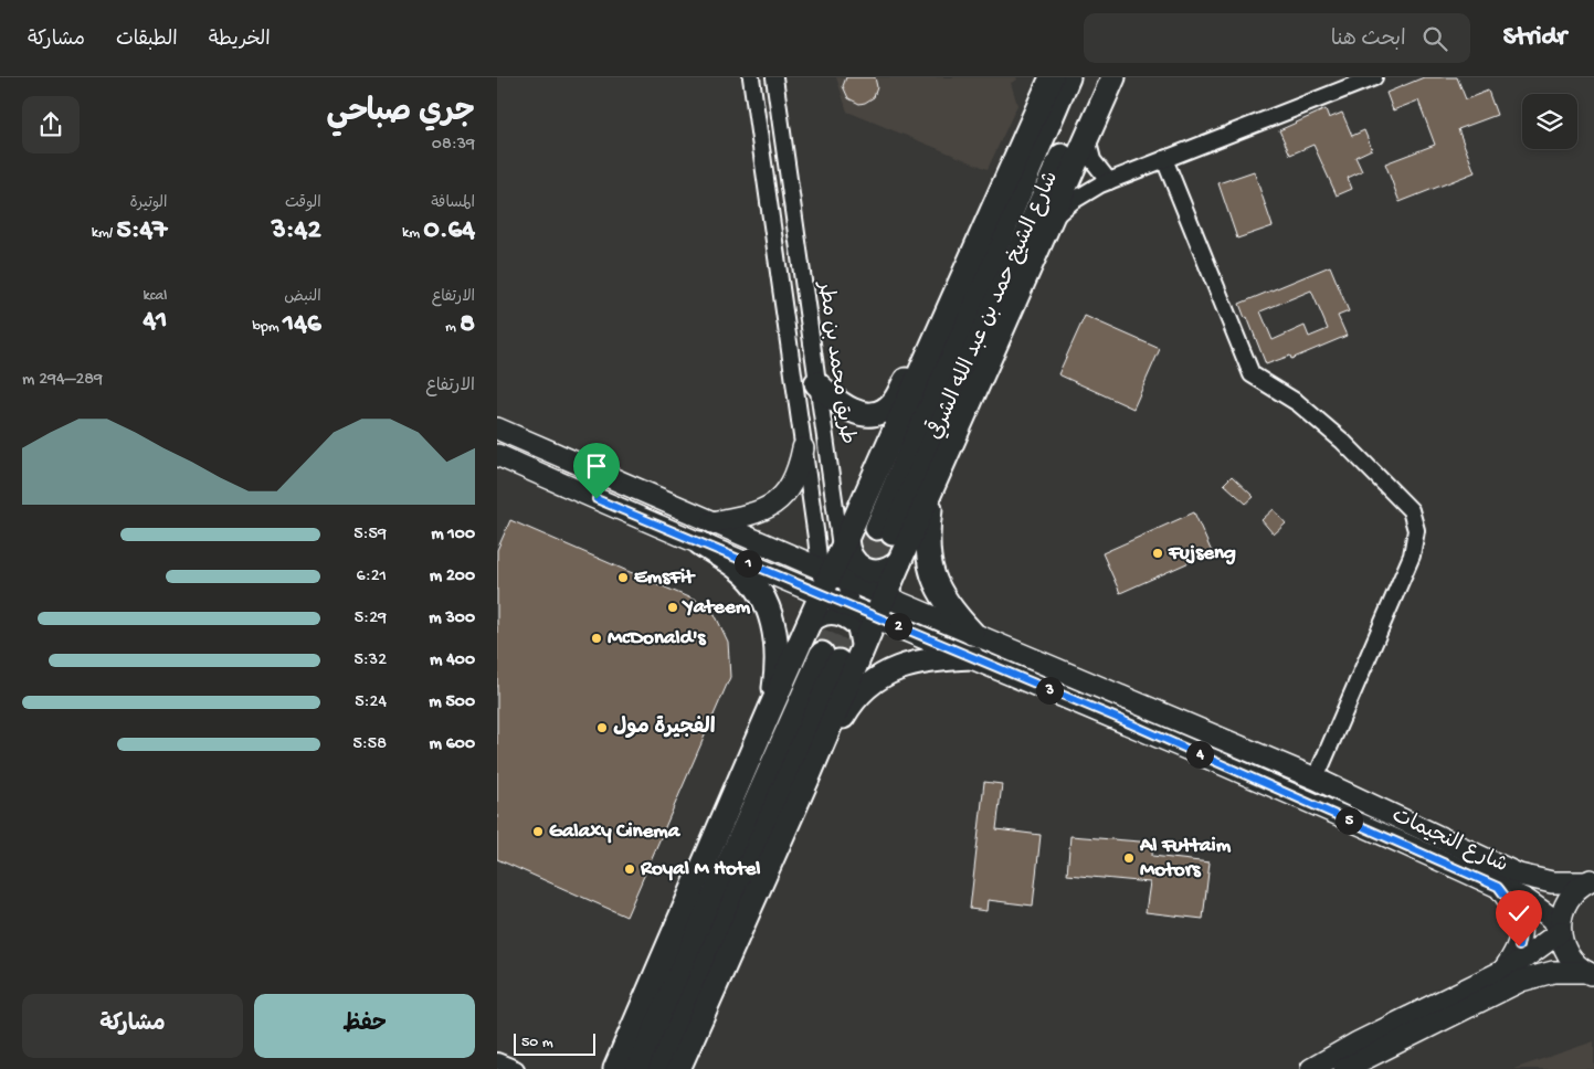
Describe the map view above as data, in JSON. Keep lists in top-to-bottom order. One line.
{"streets":{"highway":["شارع الشيخ حمد بن عبد الله الشرقي"],"main road":["شارع النجيمات"],"street":["طريق محمد بن مطر"]},"places":["Fujseng","EmsFit","Yateem","McDonald's","الفجيرة مول","Galaxy Cinema","Al Futtaim Motors","Royal M Hotel"],"scale_bar":"50 m","page":{"header":"Stridr","search":"ابحث هنا","nav":["الخريطة","الطبقات","مشاركة"],"heading":["جري صباحي","08:39"],"stats":[["المسافة","0.64 km"],["الوقت","3:42"],["الوتيرة","5:47 /km"],["الارتفاع","8 m"],["النبض","146 bpm"],["kcal","41"]],"chart":["الارتفاع","289–294 m"],"list":[{"name":"100 m","note":"5:59"},{"name":"200 m","note":"6:21"},{"name":"300 m","note":"5:29"},{"name":"400 m","note":"5:32"},{"name":"500 m","note":"5:24"},{"name":"600 m","note":"5:58"}],"pins":["1","2","3","4","5"],"buttons":["حفظ","مشاركة"],"scale":"50 m"}}
